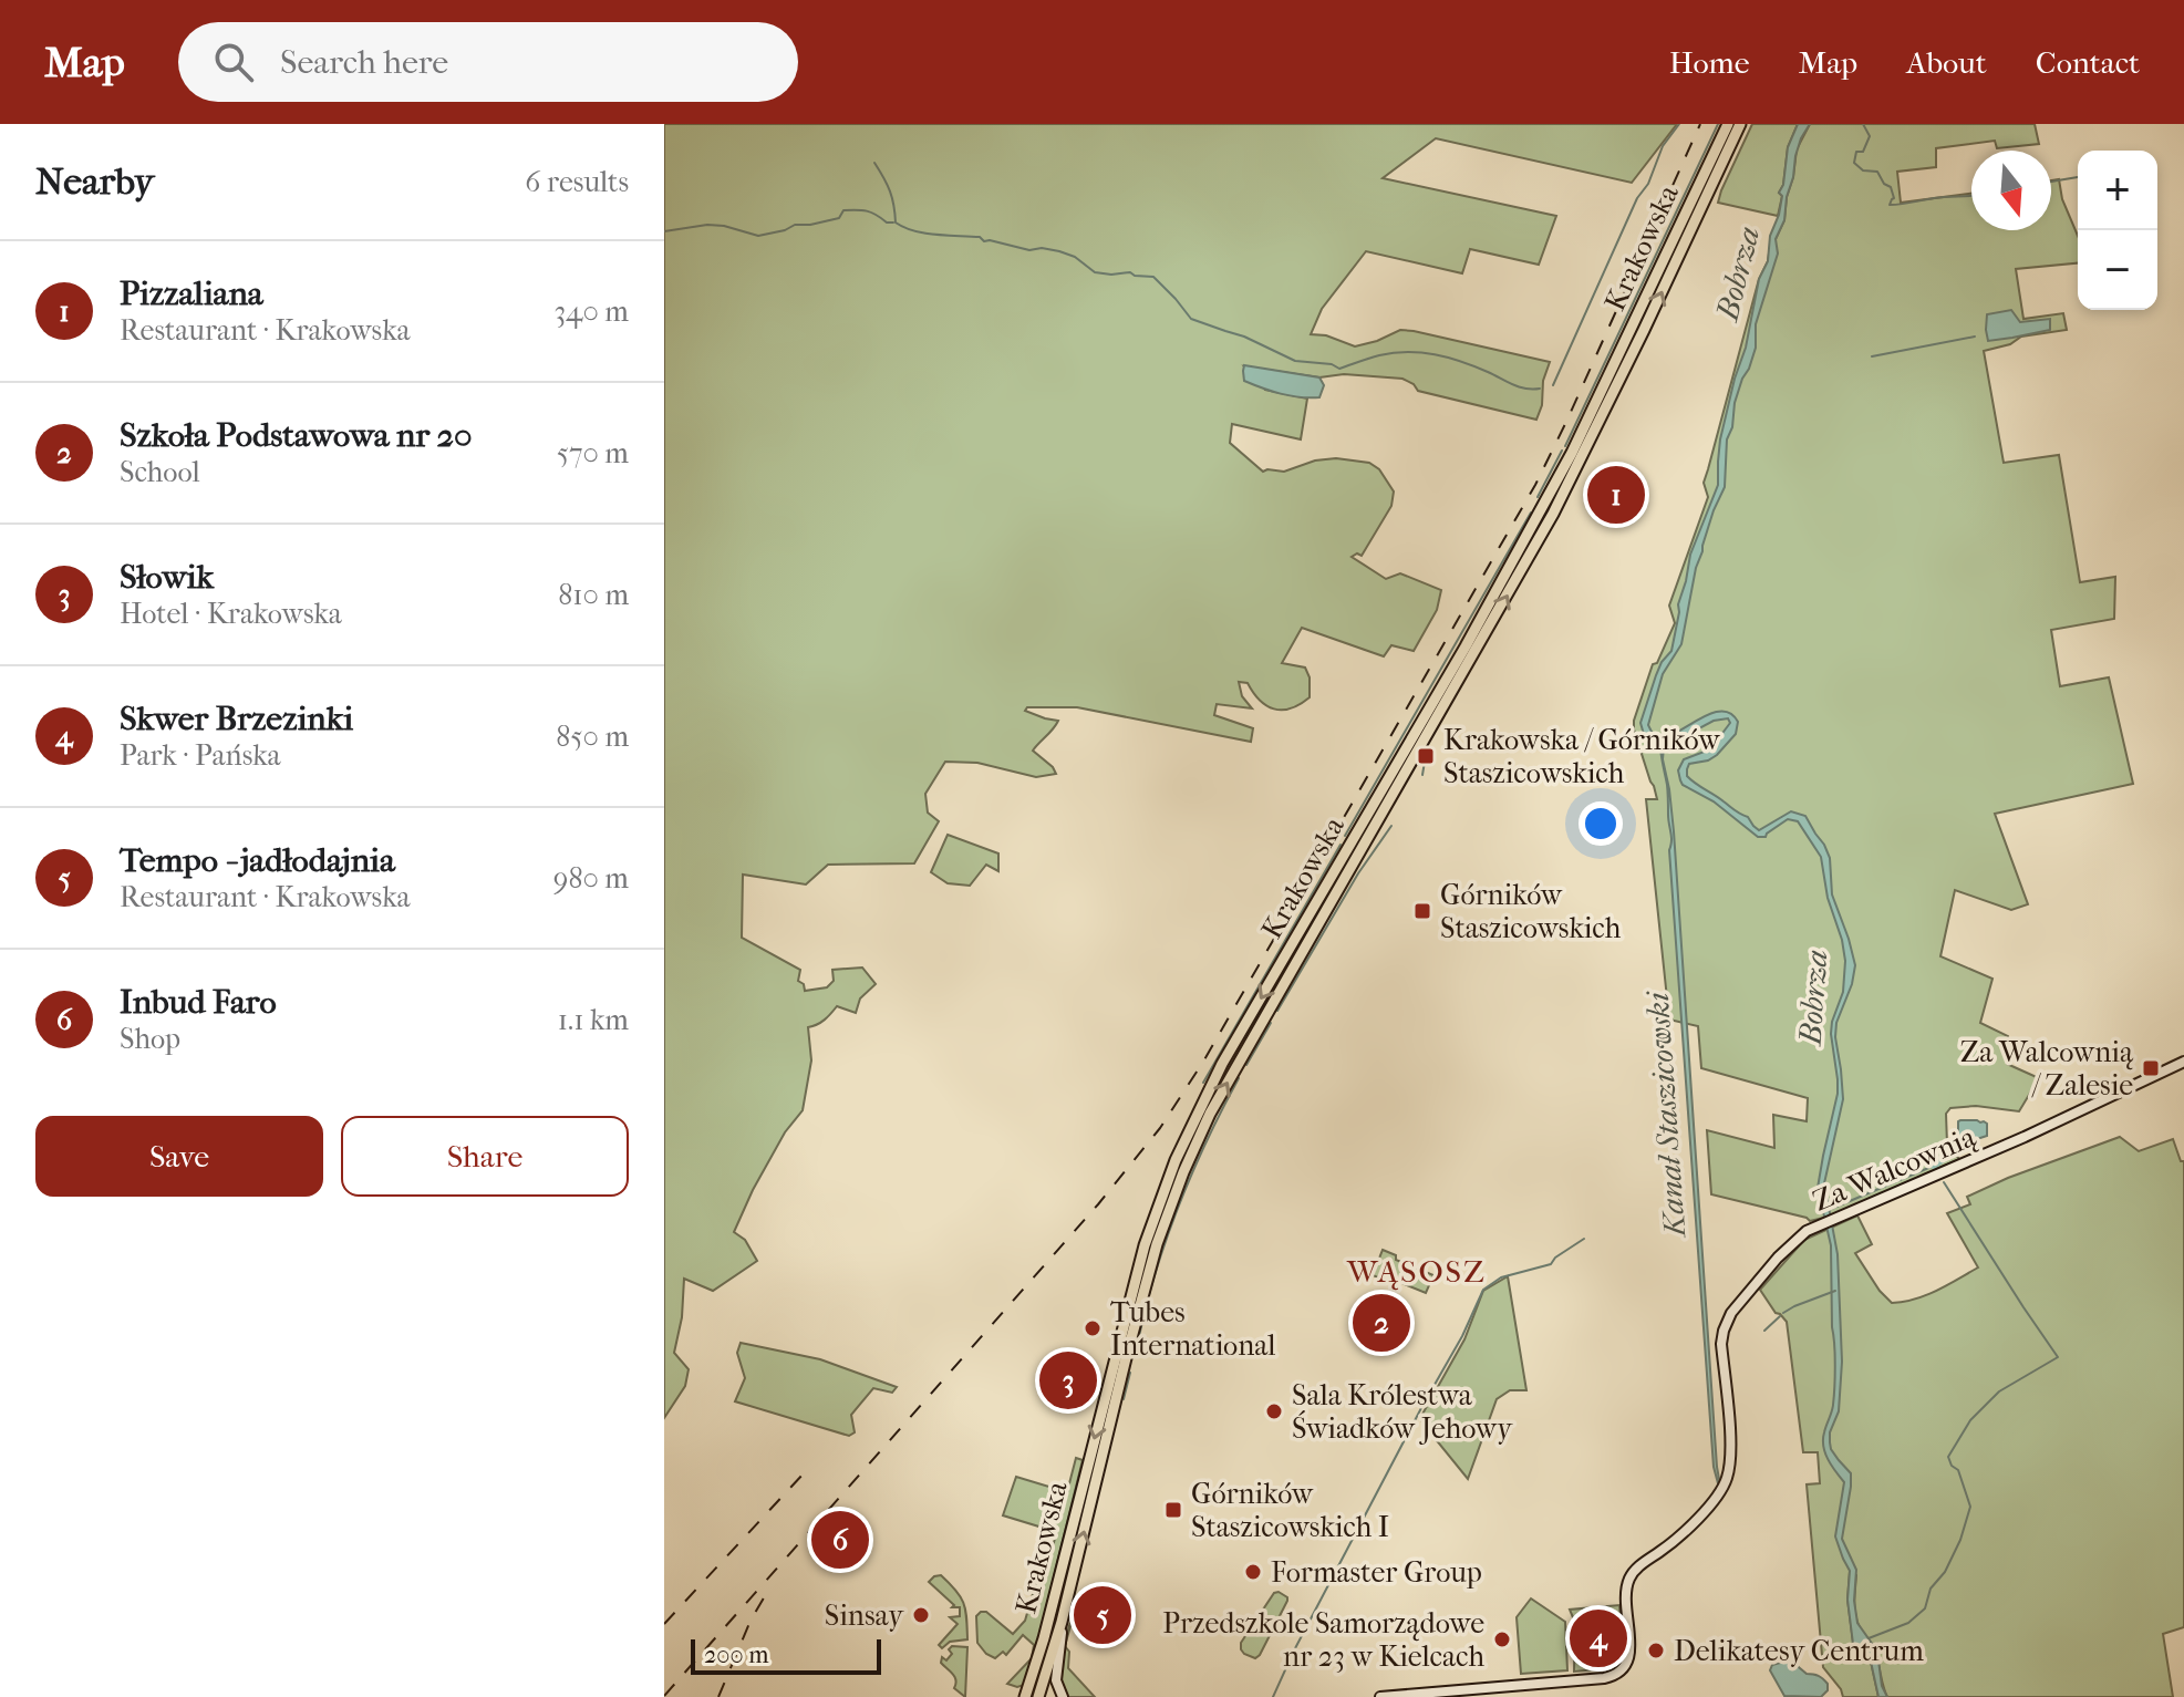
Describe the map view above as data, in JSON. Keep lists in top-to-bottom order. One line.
{"streets":{"main road":["Krakowska","Za Walcownią"]},"districts":["WĄSOSZ"],"water":["Bobrza","Kanał Staszicowski"],"places":{"transit":["Krakowska / Górników Staszicowskich","Górników Staszicowskich","Za Walcownią / Zalesie","Górników Staszicowskich I"],"other":["Tubes International","Sala Królestwa Świadków Jehowy","Formaster Group","Sinsay","Przedszkole Samorządowe nr 23 w Kielcach","Delikatesy Centrum"]},"scale_bar":"200 m","north":"bottom","page":{"header":"Map","search":"Search here","nav":["Home","Map","About","Contact"],"heading":["Nearby","6 results"],"map_buttons":["+","−"],"list":[{"mark":"1","name":"Pizzaliana","note":"Restaurant · Krakowska","value":"340 m"},{"mark":"2","name":"Szkoła Podstawowa nr 20","note":"School","value":"570 m"},{"mark":"3","name":"Słowik","note":"Hotel · Krakowska","value":"810 m"},{"mark":"4","name":"Skwer Brzezinki","note":"Park · Pańska","value":"850 m"},{"mark":"5","name":"Tempo - jadłodajnia","note":"Restaurant · Krakowska","value":"980 m"},{"mark":"6","name":"Inbud Faro","note":"Shop","value":"1.1 km"}],"pins":["1","2","3","6","5","4"],"buttons":["Save","Share"],"scale":"200 m"}}
